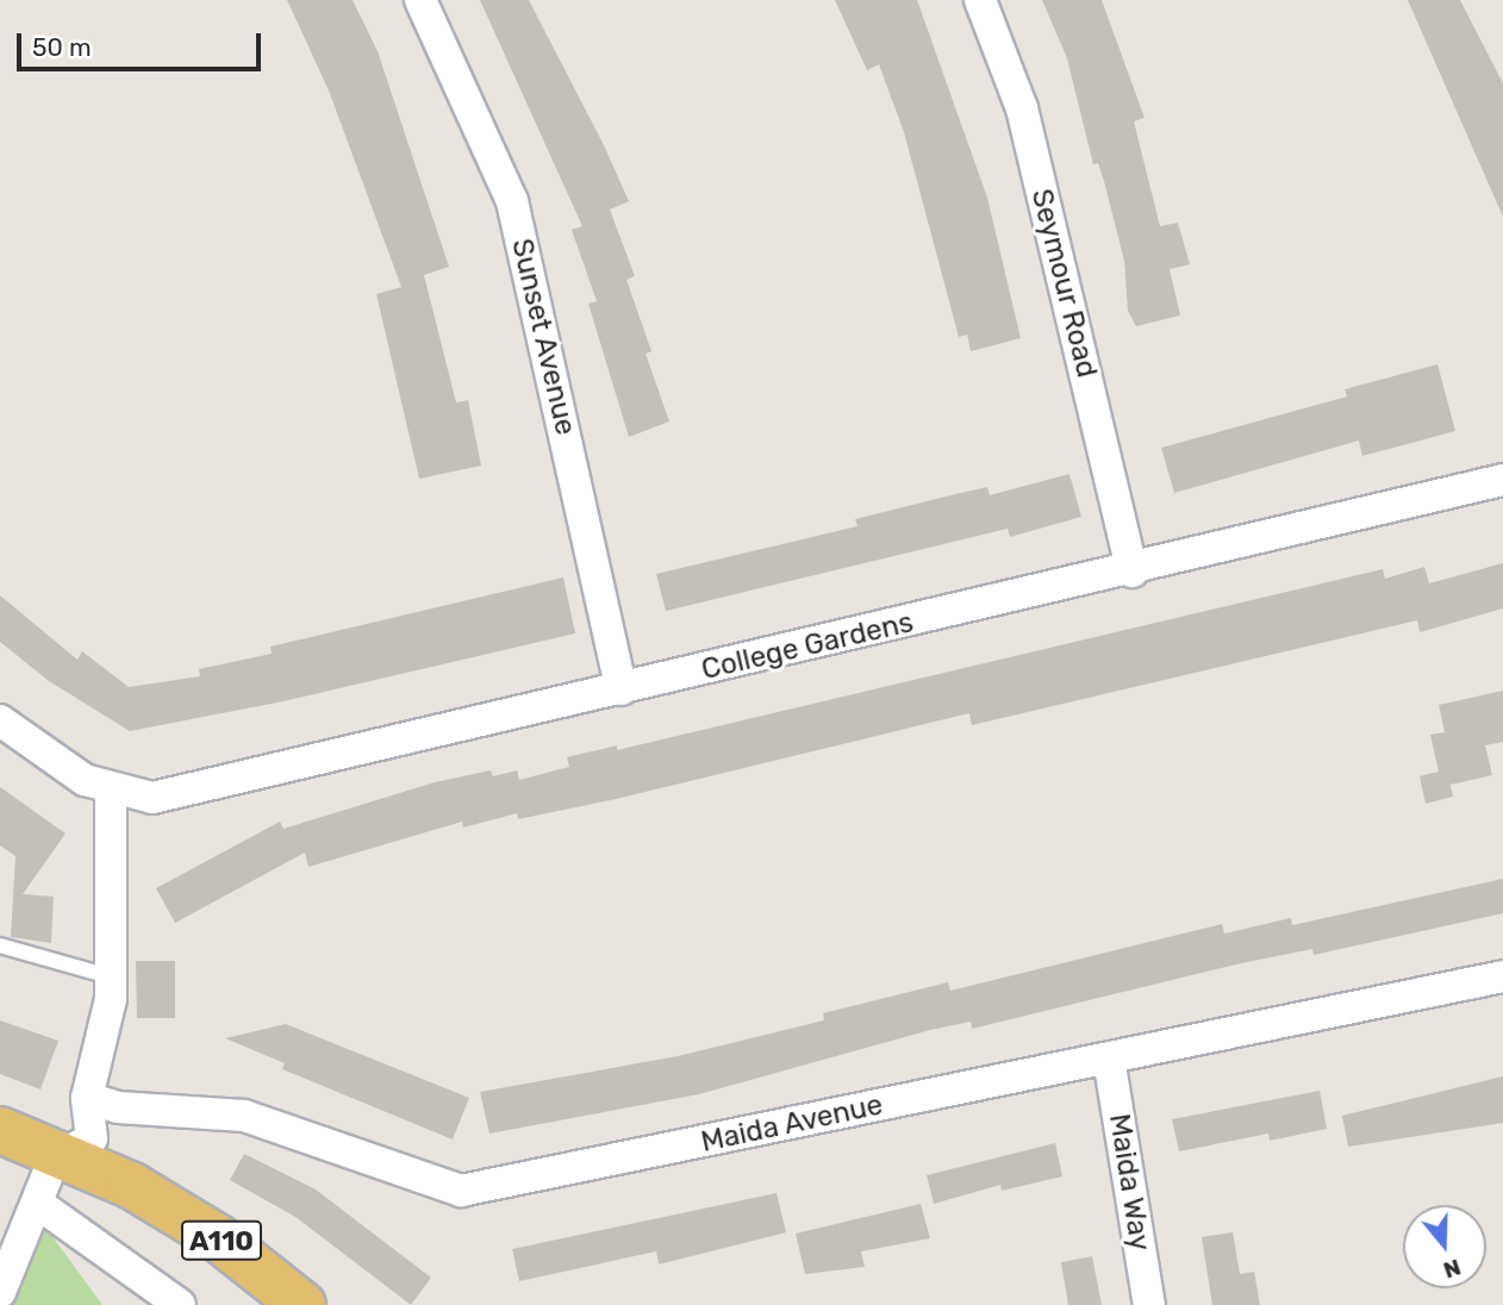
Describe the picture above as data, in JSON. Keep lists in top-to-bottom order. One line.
{"streets":{"main road":["A110"],"street":["Seymour Road","Sunset Avenue","College Gardens","Maida Avenue","Maida Way"]},"crossings":[["Seymour Road","College Gardens"],["Sunset Avenue","College Gardens"],["Maida Avenue","Maida Way"]],"scale_bar":"50 m","north":"bottom"}
